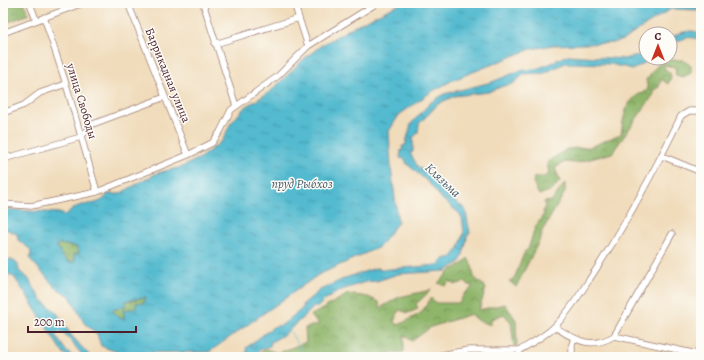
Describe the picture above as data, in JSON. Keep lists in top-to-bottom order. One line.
{"streets":{"street":["Баррикадная улица","улица Свободы"]},"water":["Клязьма","пруд Рыбхоз"],"scale_bar":"200 m","north":"top"}
